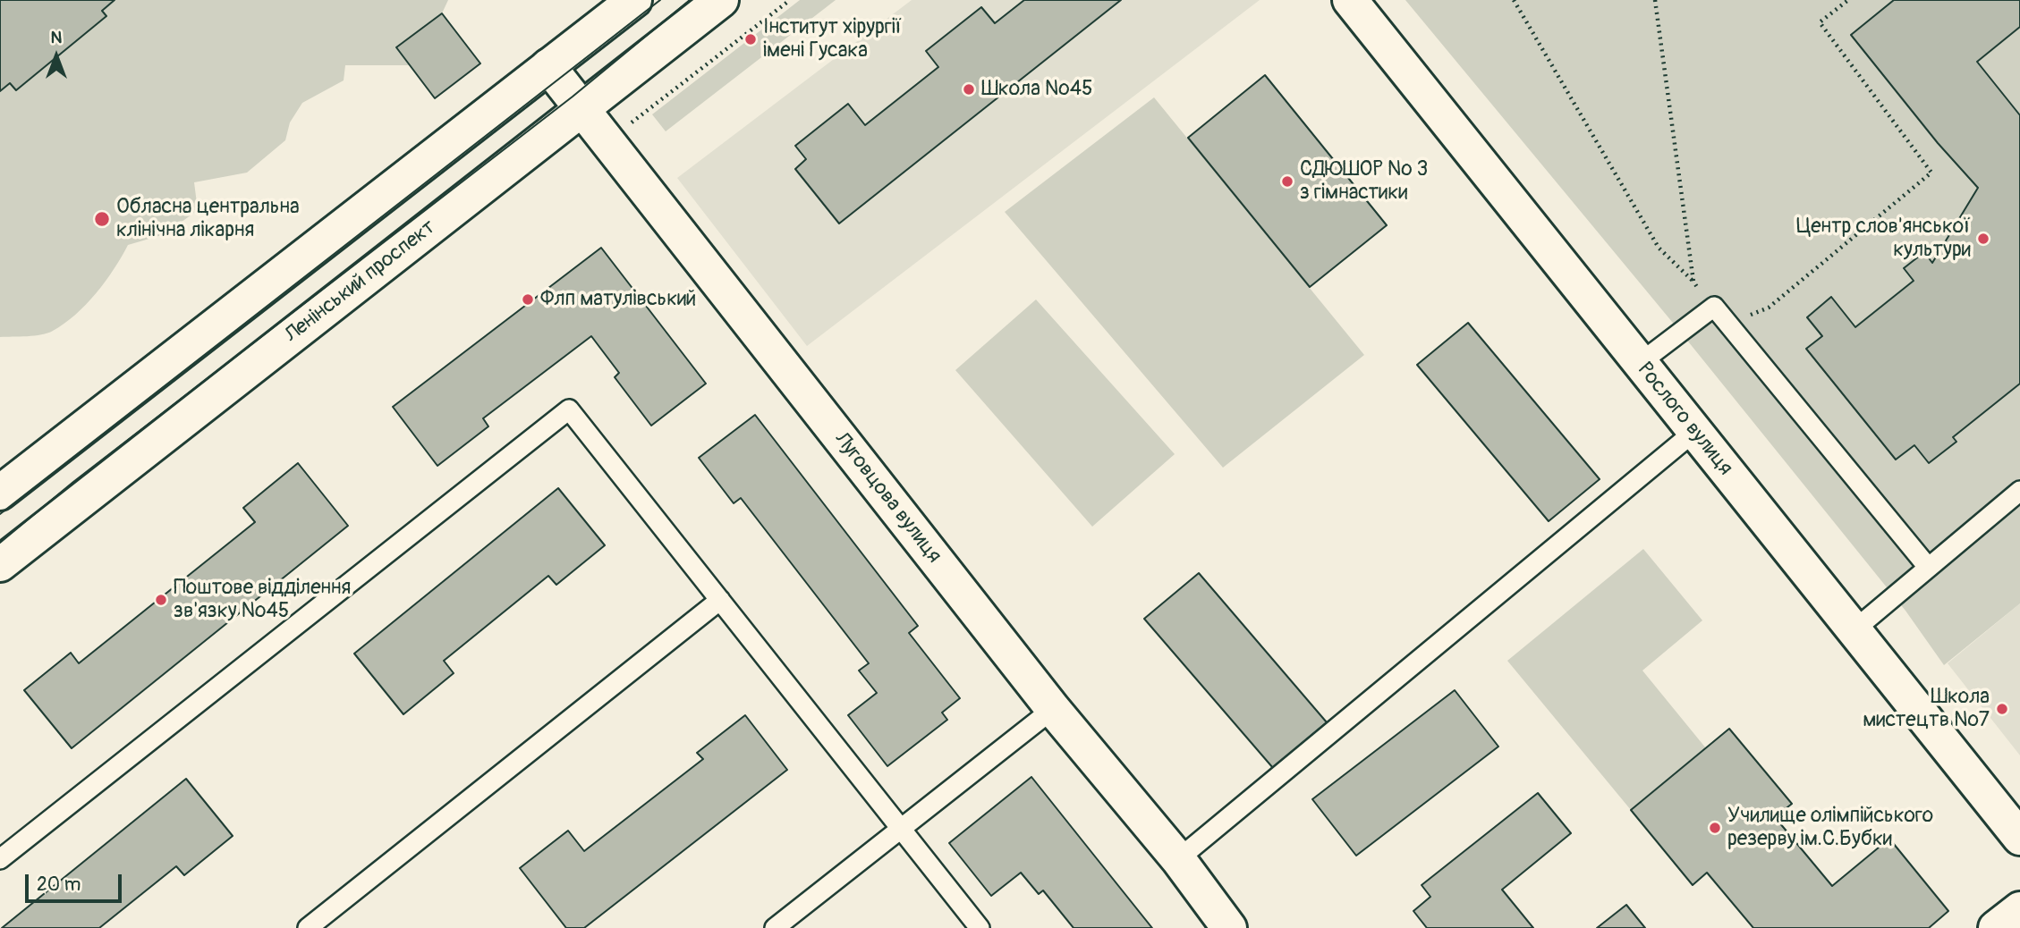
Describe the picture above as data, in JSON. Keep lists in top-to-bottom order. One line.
{"streets":{"street":["Ленінський проспект","Рослого вулиця","Луговцова вулиця"]},"crossings":[["Ленінський проспект","Луговцова вулиця"]],"places":["Інститут хірургії імені Гусака","Школа №45","СДЮШОР № 3 з гімнастики","Обласна центральна клінічна лікарня","Центр слов'янської культури","Флп матулівський","Поштове відділення зв'язку №45","Школа мистецтв №7","Училище олімпійського резерву ім.С.Бубки"],"scale_bar":"20 m","north":"top"}
